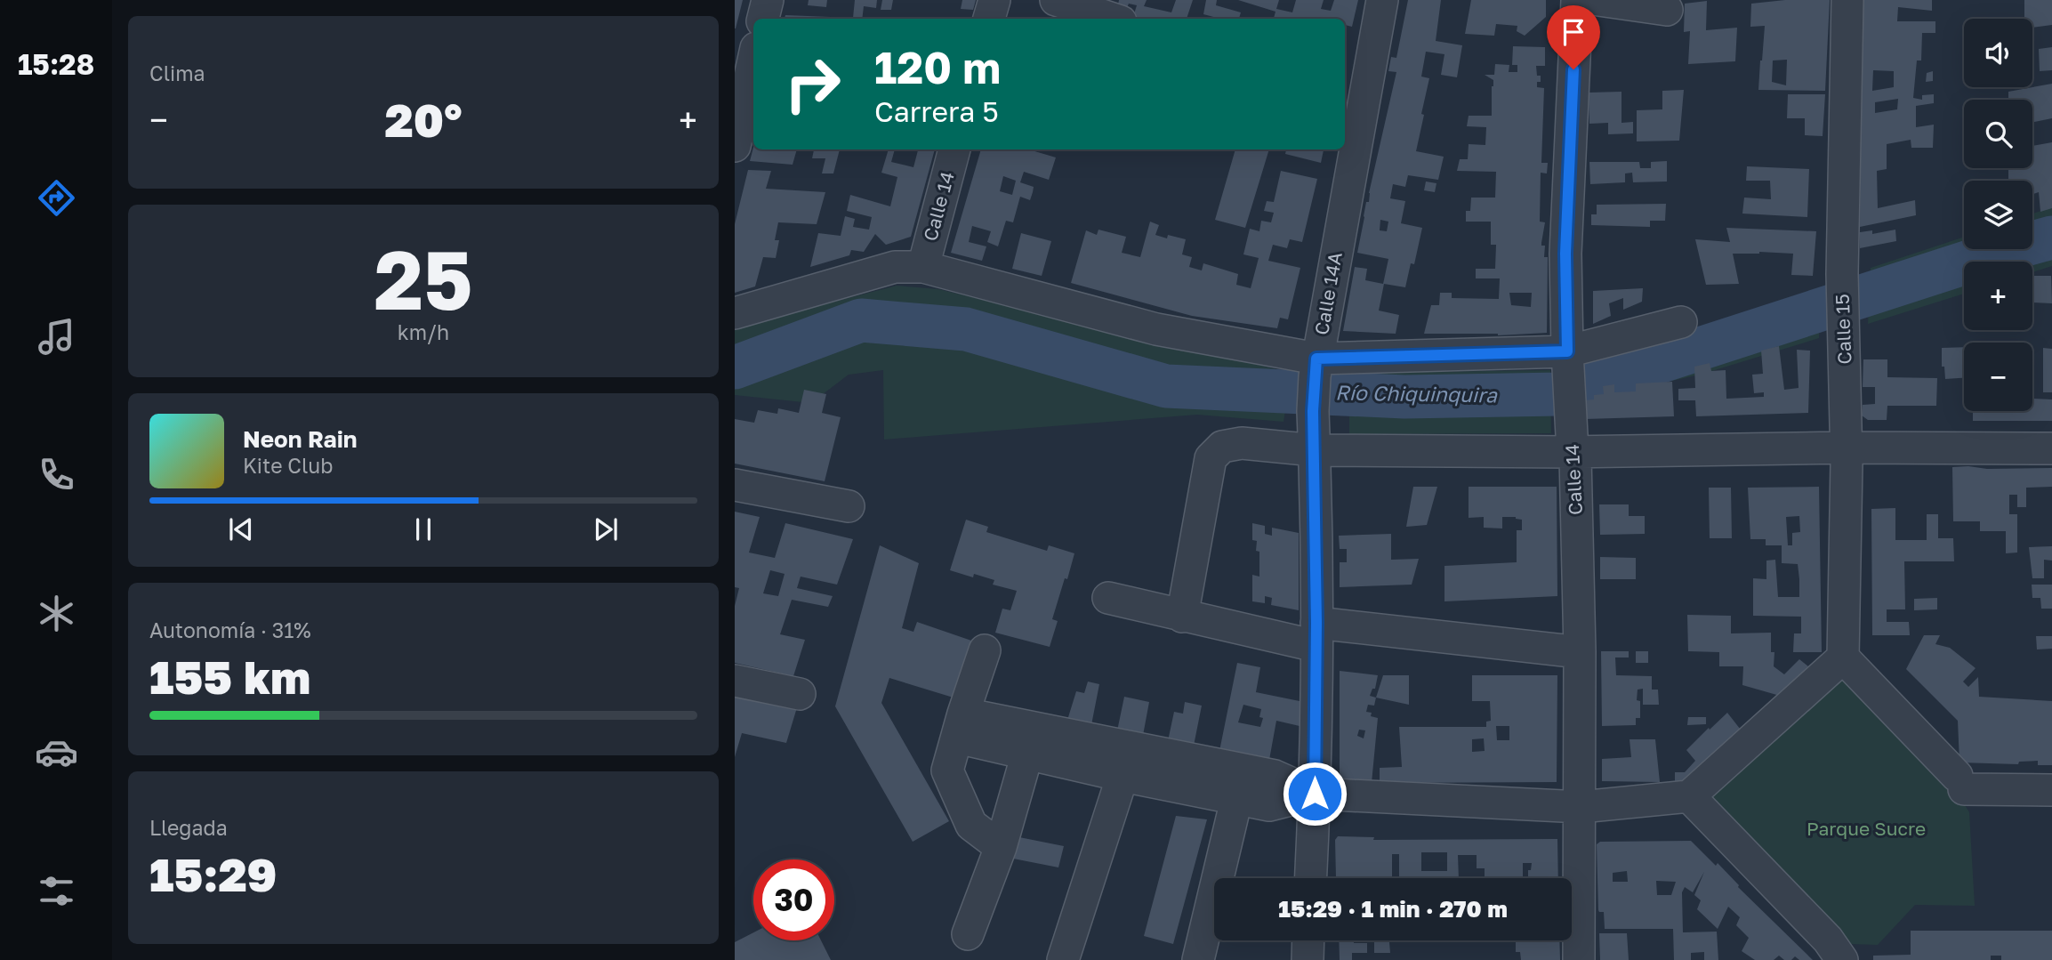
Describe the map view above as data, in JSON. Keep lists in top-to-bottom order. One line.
{"streets":{"street":["Calle 14","Calle 14A","Calle 15"]},"water":["Río Chiquinquira"],"parks":["Parque Sucre"],"page":{"tabs":"15:28","tile":["Clima",["25","km/h"],["Autonomía · 31%","155 km"],["Llegada","15:29"]],"map_buttons":["+","−"],"turn":["120 m","Carrera 5"],"heat":["−","20°","+"],"song":["Neon Rain","Kite Club"],"limit":"30","trip":"15:29 · 1 min · 270 m"}}
